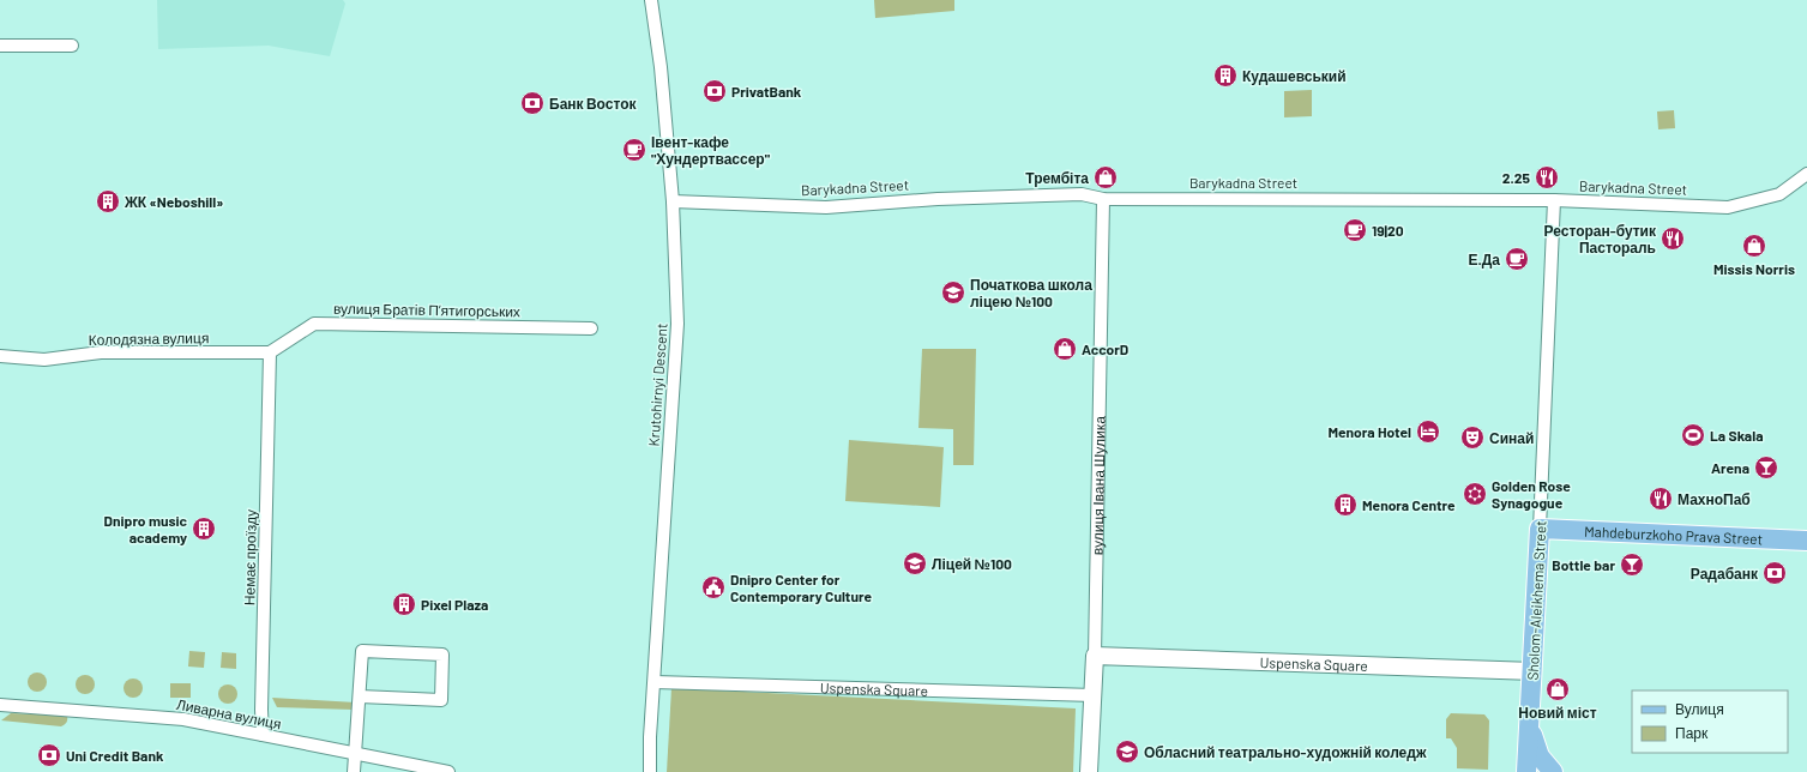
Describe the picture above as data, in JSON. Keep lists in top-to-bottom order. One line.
{"streets":{"main road":["Mahdeburzkoho Prava Street","Sholom-Aleikhema Street"],"street":["Barykadna Street","вулиця Братів Пʼятигорських","Колодязна вулиця","Krutohirnyi Descent","вулиця Івана Шулика","Немає проїзду","Uspenska Square","Ливарна вулиця"]},"crossings":[["Barykadna Street","Krutohirnyi Descent"],["Barykadna Street","вулиця Івана Шулика"],["Barykadna Street","Sholom-Aleikhema Street"],["вулиця Братів Пʼятигорських","Колодязна вулиця"],["вулиця Братів Пʼятигорських","Немає проїзду"],["Колодязна вулиця","Немає проїзду"],["Krutohirnyi Descent","Uspenska Square"],["вулиця Івана Шулика","Uspenska Square"],["Mahdeburzkoho Prava Street","Sholom-Aleikhema Street"],["Немає проїзду","Ливарна вулиця"],["Sholom-Aleikhema Street","Uspenska Square"]],"places":{"building":["Кудашевський","ЖК «Neboshill»","Menora Centre","Dnipro music academy","Pixel Plaza"],"bank":["PrivatBank","Банк Восток","Радабанк","Uni Credit Bank"],"cafe":["Івент-кафе \"Хундертвассер\"","19|20","Е.Да"],"shop":["Трембіта","Missis Norris","AccorD","Новий міст"],"restaurant":["2.25","Ресторан-бутик Пастораль","МахноПаб"],"school or university":["Початкова школа ліцею №100","Ліцей №100","Обласний театрально-художній коледж"],"hotel":["Menora Hotel"],"sports":["La Skala"],"theatre":["Синай"],"bar":["Arena","Bottle bar"],"synagogue":["Golden Rose Synagogue"],"public building":["Dnipro Center for Contemporary Culture"]},"legend":["Вулиця","Парк"]}
